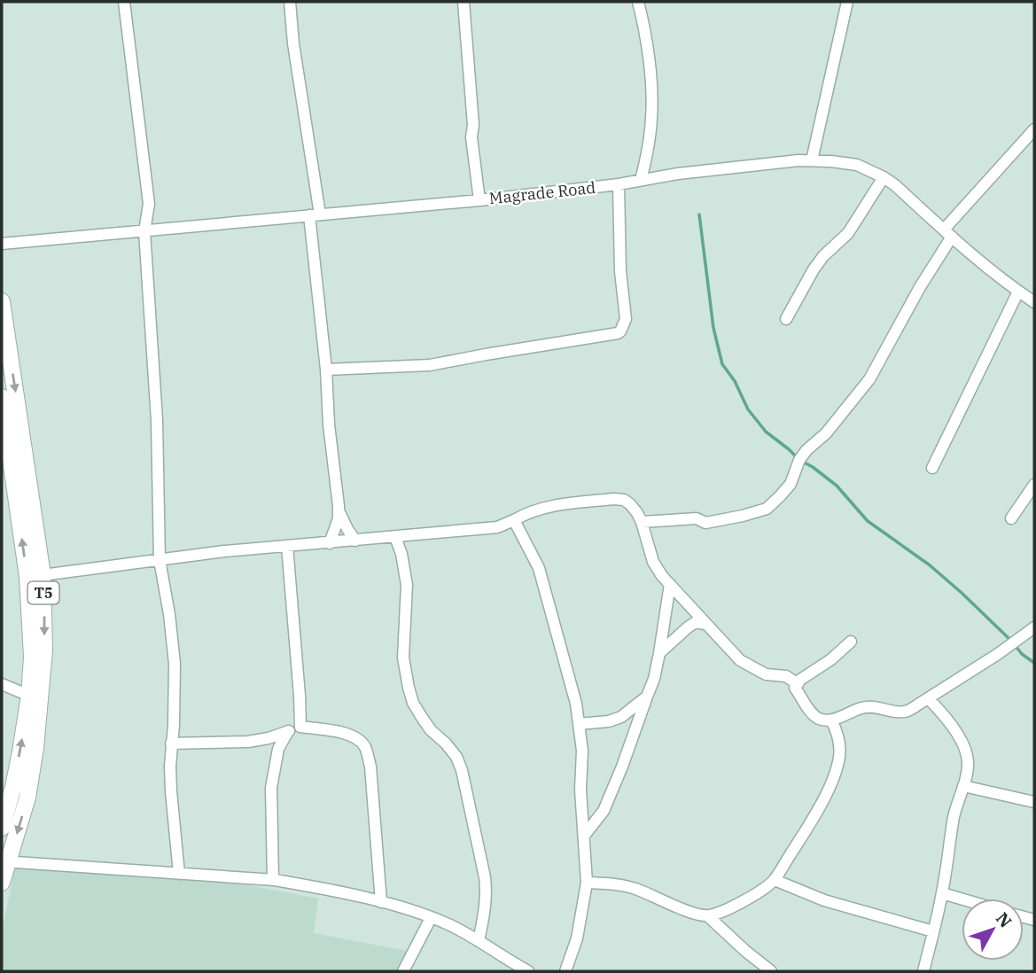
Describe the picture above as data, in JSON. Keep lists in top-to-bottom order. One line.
{"streets":{"highway":["T5"],"street":["Magrade Road"]},"north":"top right"}
